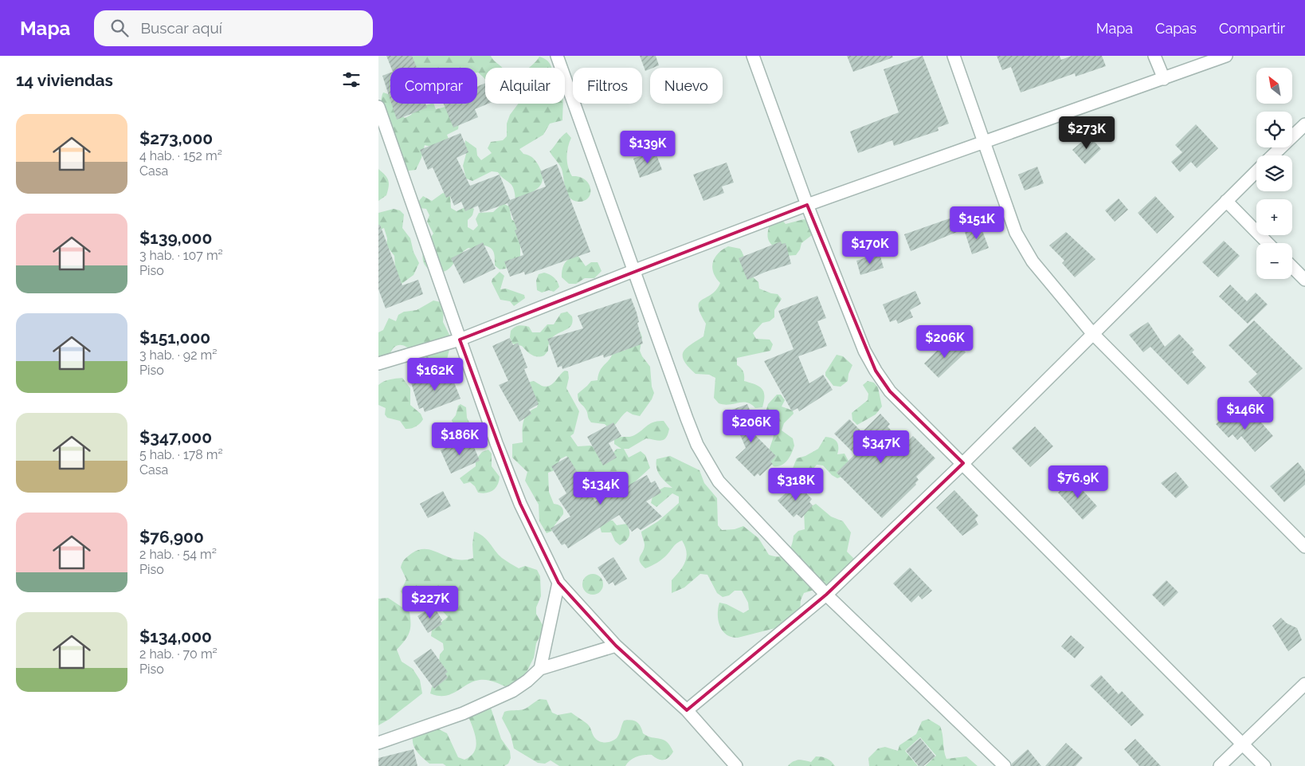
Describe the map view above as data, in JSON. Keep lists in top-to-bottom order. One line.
{"north":"top left","page":{"header":"Mapa","search":"Buscar aquí","nav":["Mapa","Capas","Compartir"],"heading":"14 viviendas","map_buttons":["+","−"],"chip":["Comprar","Alquilar","Filtros","Nuevo"],"list":[{"name":"$273,000","note":"4 hab. · 152 m² · Casa"},{"name":"$139,000","note":"3 hab. · 107 m² · Piso"},{"name":"$151,000","note":"3 hab. · 92 m² · Piso"},{"name":"$347,000","note":"5 hab. · 178 m² · Casa"},{"name":"$76,900","note":"2 hab. · 54 m² · Piso"},{"name":"$134,000","note":"2 hab. · 70 m² · Piso"}],"price":["$273K","$139K","$151K","$170K","$206K","$162K","$146K","$206K","$186K","$347K","$76.9K","$318K","$134K","$227K"]}}
